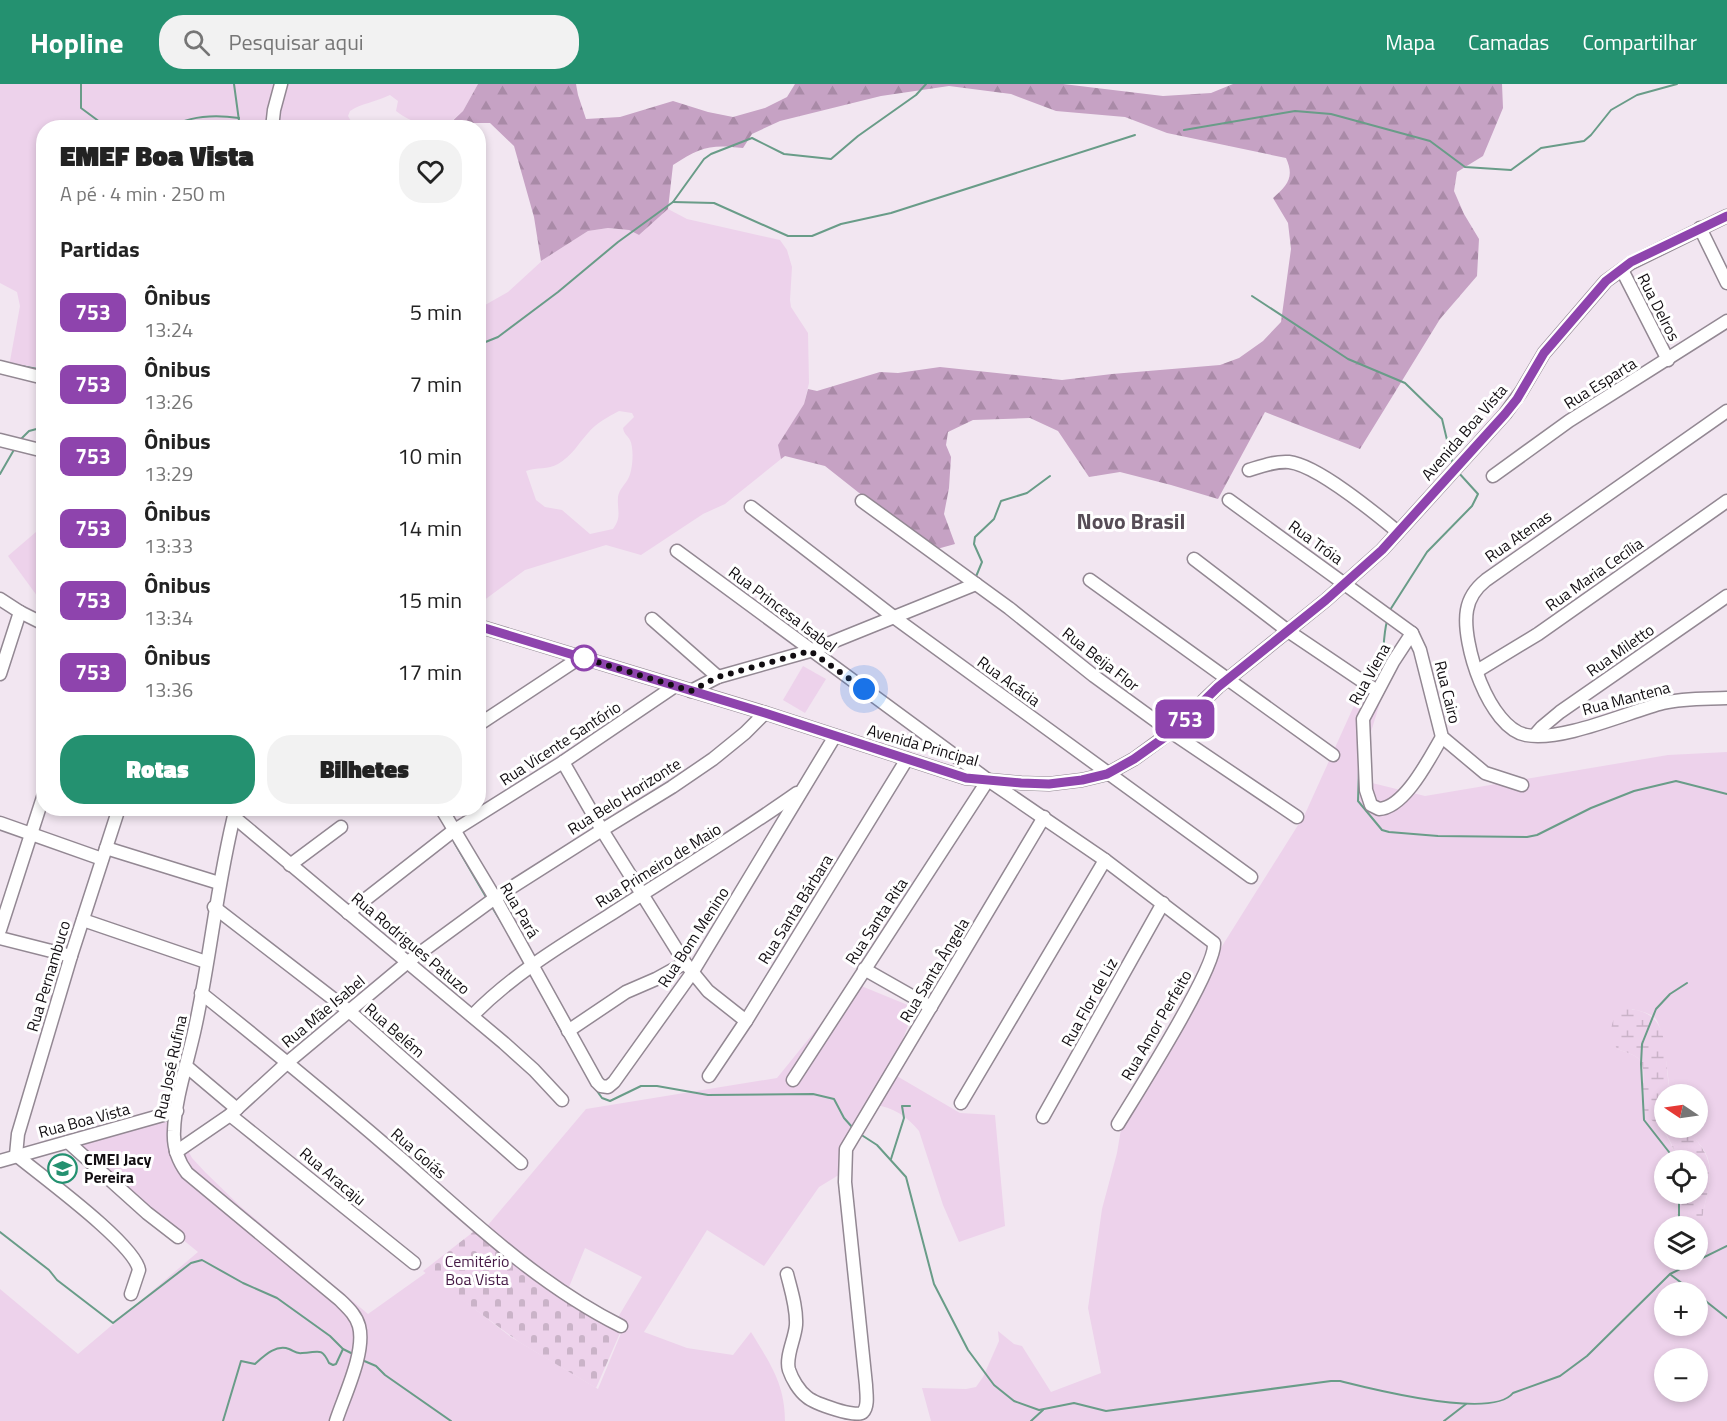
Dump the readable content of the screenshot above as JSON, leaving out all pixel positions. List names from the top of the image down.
{
  "streets": {
    "street": [
      "Rua Delros",
      "Rua Esparta",
      "Avenida Boa Vista",
      "Rua Atenas",
      "Rua Tróia",
      "Rua Maria Cecília",
      "Rua Princesa Isabel",
      "Rua Miletto",
      "Rua Beija Flor",
      "Rua Viena",
      "Rua Acácia",
      "Rua Cairo",
      "Rua Mantena",
      "Rua Vicente Santório",
      "Avenida Principal",
      "Rua Belo Horizonte",
      "Rua Primeiro de Maio",
      "Rua Santa Bárbara",
      "Rua Pará",
      "Rua Santa Rita",
      "Rua Bom Menino",
      "Rua Rodrigues Patuzo",
      "Rua Santa Ângela",
      "Rua Pernambuco",
      "Rua Flor de Liz",
      "Rua Mãe Isabel",
      "Rua Amor Perfeito",
      "Rua Belém",
      "Rua José Rufina",
      "Rua Boa Vista",
      "Rua Goiás",
      "Rua Aracaju"
    ]
  },
  "crossings": [
    ["Rua Delros", "Rua Esparta"],
    ["Rua Delros", "Avenida Boa Vista"],
    ["Avenida Boa Vista", "Rua Tróia"],
    ["Avenida Boa Vista", "Rua Beija Flor"],
    ["Avenida Boa Vista", "Avenida Principal"],
    ["Rua Atenas", "Rua Maria Cecília"],
    ["Rua Atenas", "Rua Miletto"],
    ["Rua Atenas", "Rua Mantena"],
    ["Rua Tróia", "Rua Viena"],
    ["Rua Tróia", "Rua Cairo"],
    ["Rua Princesa Isabel", "Avenida Principal"],
    ["Rua Princesa Isabel", "Rua Santa Rita"],
    ["Rua Princesa Isabel", "Rua Santa Ângela"],
    ["Rua Princesa Isabel", "Rua Flor de Liz"],
    ["Rua Princesa Isabel", "Rua Amor Perfeito"],
    ["Rua Miletto", "Rua Mantena"],
    ["Rua Viena", "Rua Cairo"],
    ["Rua Acácia", "Avenida Principal"],
    ["Rua Vicente Santório", "Avenida Principal"],
    ["Rua Vicente Santório", "Rua Pará"],
    ["Rua Vicente Santório", "Rua Rodrigues Patuzo"],
    ["Avenida Principal", "Rua Belo Horizonte"],
    ["Avenida Principal", "Rua Santa Bárbara"],
    ["Avenida Principal", "Rua Santa Rita"],
    ["Avenida Principal", "Rua Bom Menino"],
    ["Rua Belo Horizonte", "Rua Pará"],
    ["Rua Belo Horizonte", "Rua Mãe Isabel"],
    ["Rua Primeiro de Maio", "Rua Pará"],
    ["Rua Primeiro de Maio", "Rua Bom Menino"],
    ["Rua Primeiro de Maio", "Rua Rodrigues Patuzo"],
    ["Rua Pará", "Rua Bom Menino"],
    ["Rua Pará", "Rua Mãe Isabel"],
    ["Rua Rodrigues Patuzo", "Rua Mãe Isabel"],
    ["Rua Pernambuco", "Rua Boa Vista"],
    ["Rua Mãe Isabel", "Rua Belém"],
    ["Rua Mãe Isabel", "Rua José Rufina"],
    ["Rua Mãe Isabel", "Rua Goiás"],
    ["Rua Mãe Isabel", "Rua Aracaju"],
    ["Rua Belém", "Rua José Rufina"],
    ["Rua José Rufina", "Rua Boa Vista"],
    ["Rua José Rufina", "Rua Goiás"],
    ["Rua José Rufina", "Rua Aracaju"]
  ],
  "districts": ["Novo Brasil"],
  "parks": ["Cemitério Boa Vista"],
  "places": {
    "school or university": ["CMEI Jacy Pereira"]
  },
  "lines": ["bus line 753"],
  "north": "left",
  "page": {
    "header": "Hopline",
    "search": "Pesquisar aqui",
    "nav": ["Mapa", "Camadas", "Compartilhar"],
    "on_map": "753",
    "heading": [
      ["EMEF Boa Vista", "A pé · 4 min · 250 m"],
      "Partidas"
    ],
    "list": [
      {
        "mark": "753",
        "name": "Ônibus",
        "note": "13:24",
        "value": "5 min"
      },
      {
        "mark": "753",
        "name": "Ônibus",
        "note": "13:26",
        "value": "7 min"
      },
      {
        "mark": "753",
        "name": "Ônibus",
        "note": "13:29",
        "value": "10 min"
      },
      {
        "mark": "753",
        "name": "Ônibus",
        "note": "13:33",
        "value": "14 min"
      },
      {
        "mark": "753",
        "name": "Ônibus",
        "note": "13:34",
        "value": "15 min"
      },
      {
        "mark": "753",
        "name": "Ônibus",
        "note": "13:36",
        "value": "17 min"
      }
    ],
    "buttons": ["Rotas", "Bilhetes"],
    "map_buttons": ["+", "−"]
  }
}
